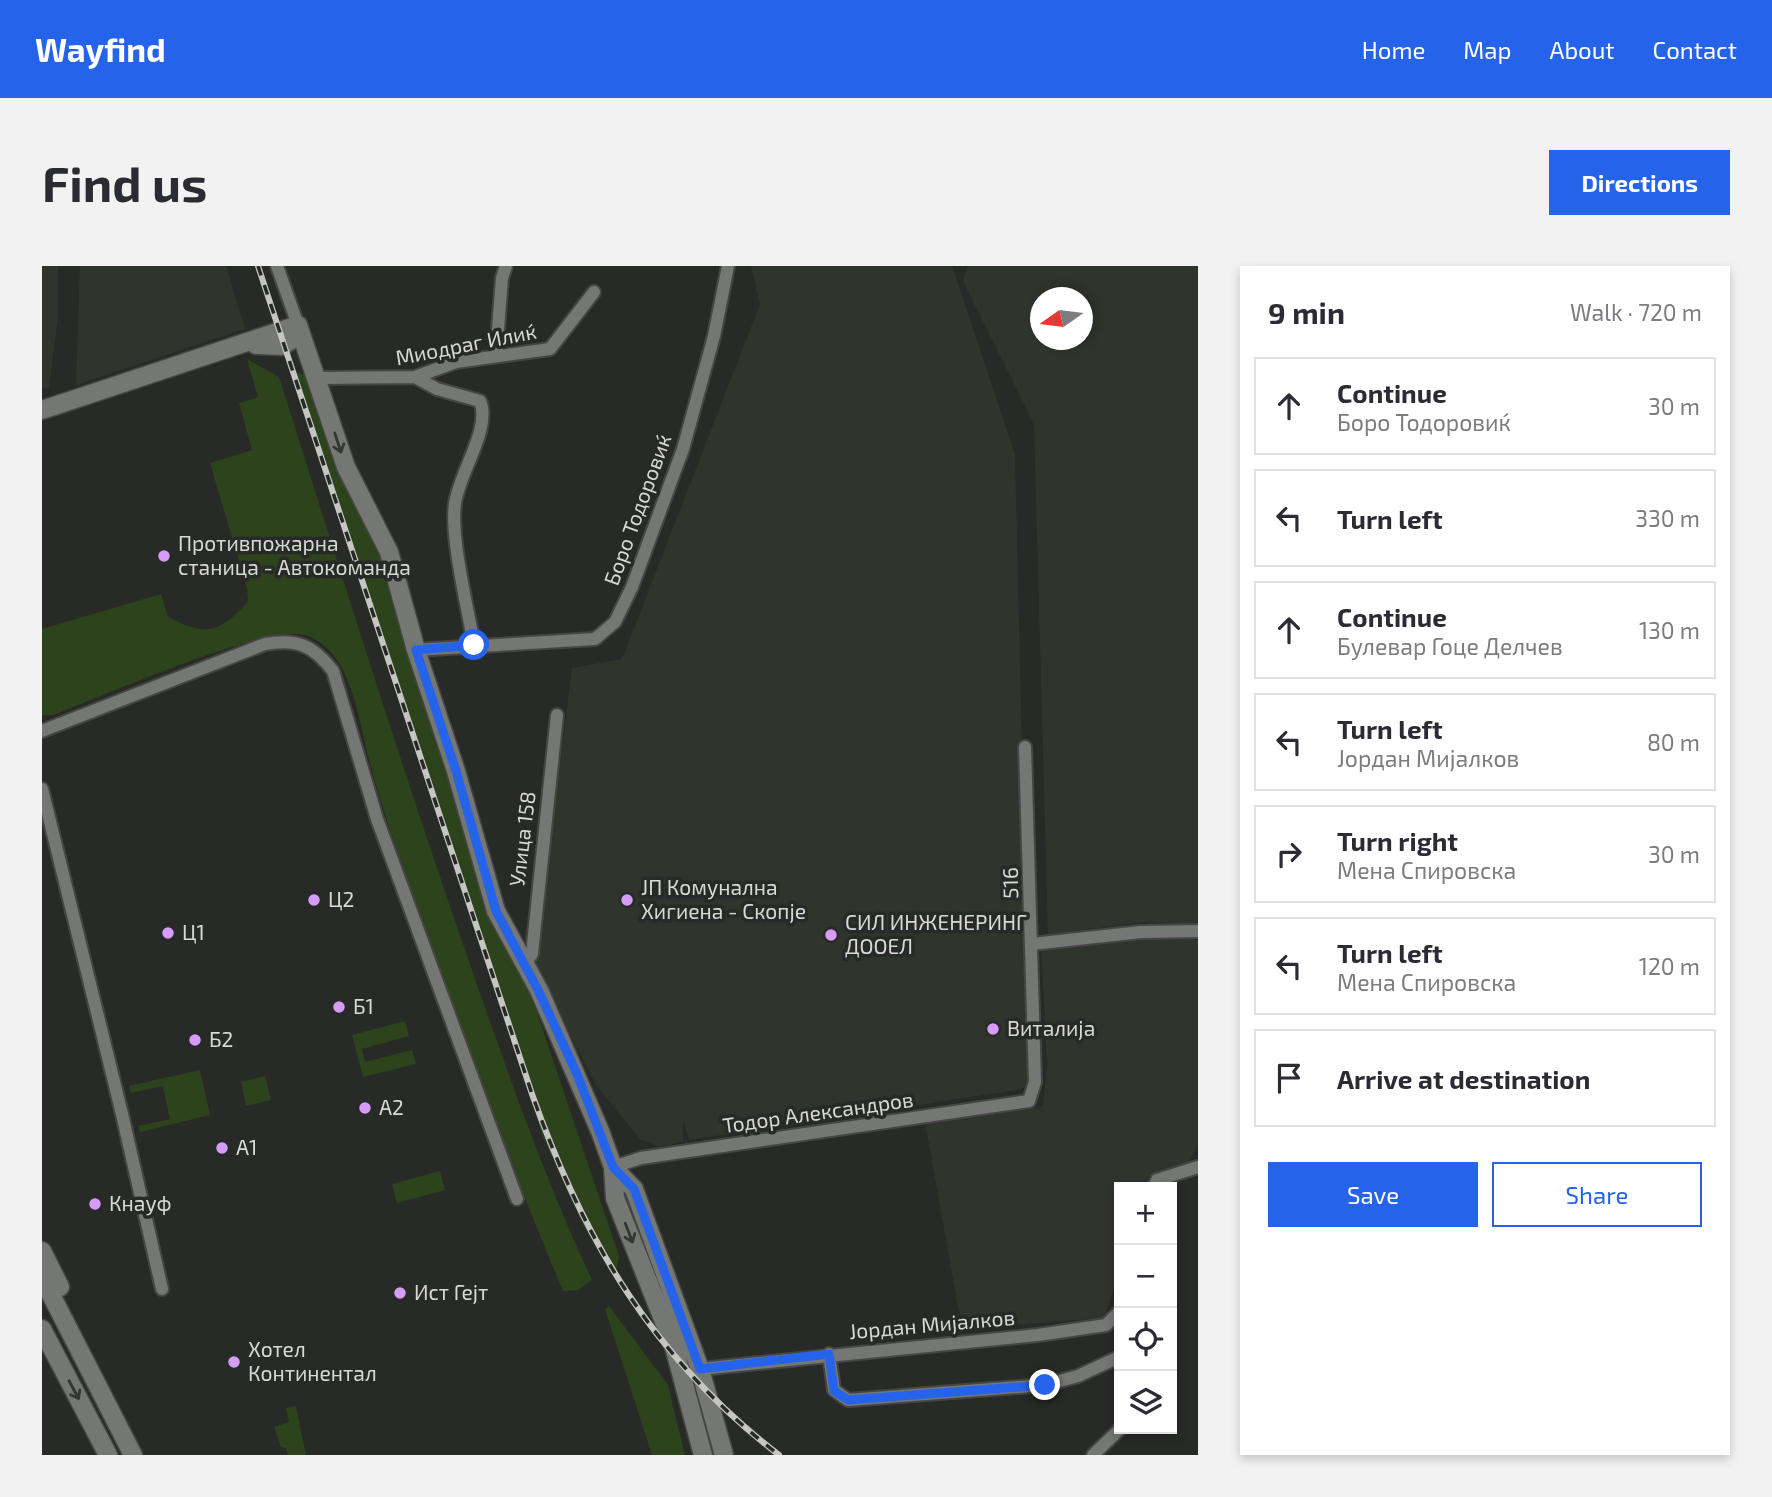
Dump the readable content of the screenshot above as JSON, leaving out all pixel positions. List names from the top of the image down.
{
  "streets": {
    "street": [
      "Миодраг Илиќ",
      "Боро Тодоровиќ",
      "Улица 158",
      "516",
      "Тодор Александров",
      "Јордан Мијалков"
    ]
  },
  "crossings": [
    ["516", "Тодор Александров"]
  ],
  "places": [
    "Противпожарна станица - Автокоманда",
    "Ц2",
    "ЈП Комунална Хигиена - Скопје",
    "Ц1",
    "СИЛ ИНЖЕНЕРИНГ ДООЕЛ",
    "Б1",
    "Виталија",
    "Б2",
    "А2",
    "А1",
    "Кнауф",
    "Ист Гејт",
    "Хотел Континентал"
  ],
  "north": "left",
  "page": {
    "header": "Wayfind",
    "nav": [
      "Home",
      "Map",
      "About",
      "Contact"
    ],
    "buttons": [
      "Directions",
      ["Save", "Share"]
    ],
    "title": "Find us",
    "heading": ["9 min", "Walk · 720 m"],
    "list": [
      ["Continue", "Боро Тодоровиќ", "30 m"],
      ["Turn left", "330 m"],
      ["Continue", "Булевар Гоце Делчев", "130 m"],
      ["Turn left", "Јордан Мијалков", "80 m"],
      ["Turn right", "Мена Спировска", "30 m"],
      ["Turn left", "Мена Спировска", "120 m"],
      "Arrive at destination"
    ],
    "map_buttons": ["+", "−"]
  }
}
